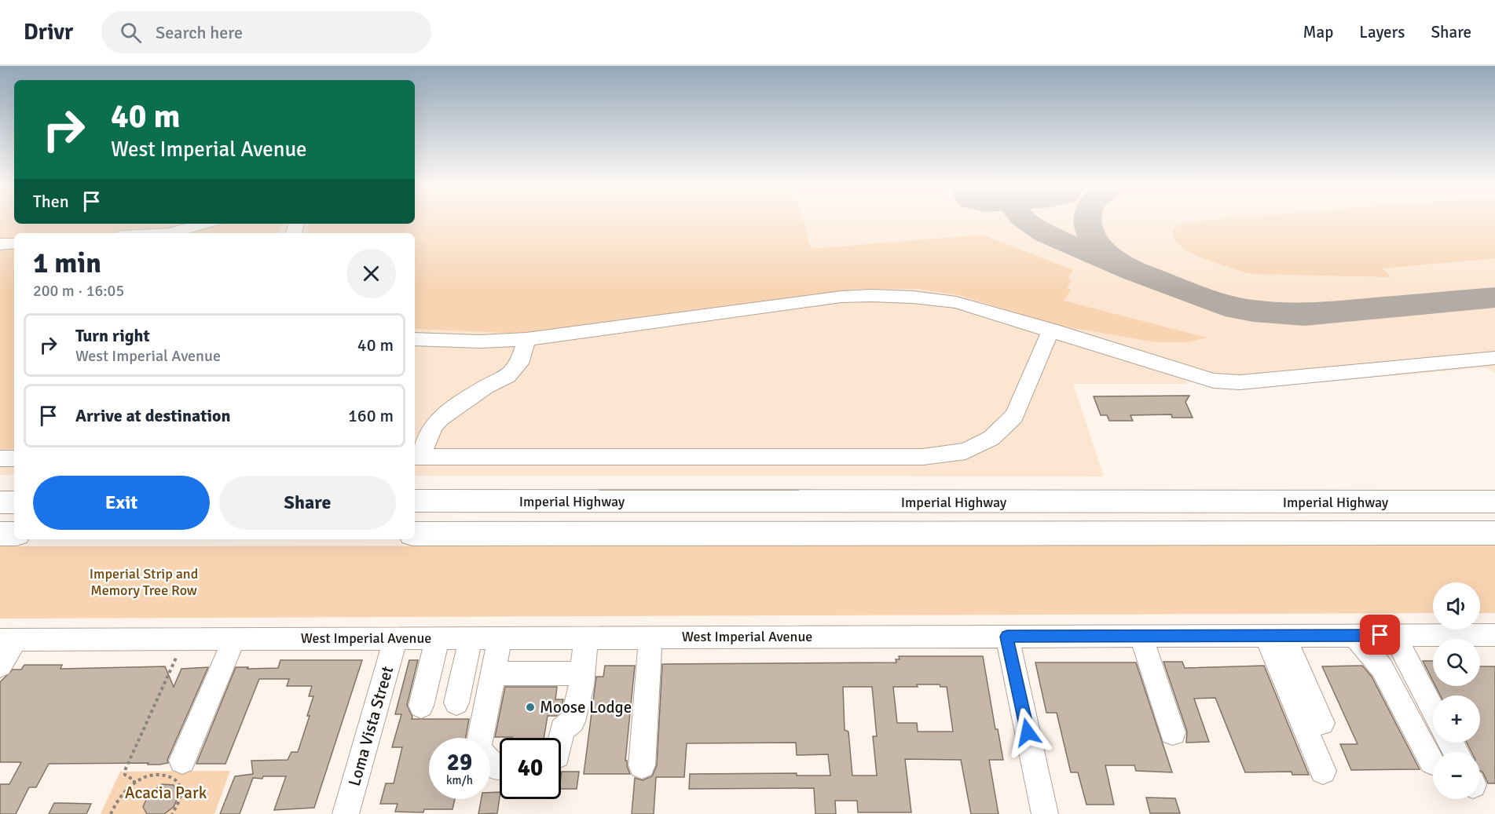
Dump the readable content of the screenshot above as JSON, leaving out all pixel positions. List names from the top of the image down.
{
  "streets": {
    "main road": ["Imperial Highway"],
    "street": ["West Imperial Avenue", "Loma Vista Street"]
  },
  "crossings": [
    ["West Imperial Avenue", "Loma Vista Street"]
  ],
  "parks": ["Imperial Strip and Memory Tree Row", "Acacia Park"],
  "places": ["Moose Lodge"],
  "page": {
    "header": "Drivr",
    "search": "Search here",
    "nav": ["Map", "Layers", "Share"],
    "turn": ["40 m", "West Imperial Avenue"],
    "then": "Then",
    "heading": ["1 min", "200 m · 16:05"],
    "list": [
      {
        "name": "Turn right",
        "note": "West Imperial Avenue",
        "value": "40 m"
      },
      {
        "name": "Arrive at destination",
        "value": "160 m"
      }
    ],
    "buttons": ["Exit", "Share"],
    "map_buttons": ["+", "−"],
    "speed": "29 km/h",
    "limit": "40"
  }
}
